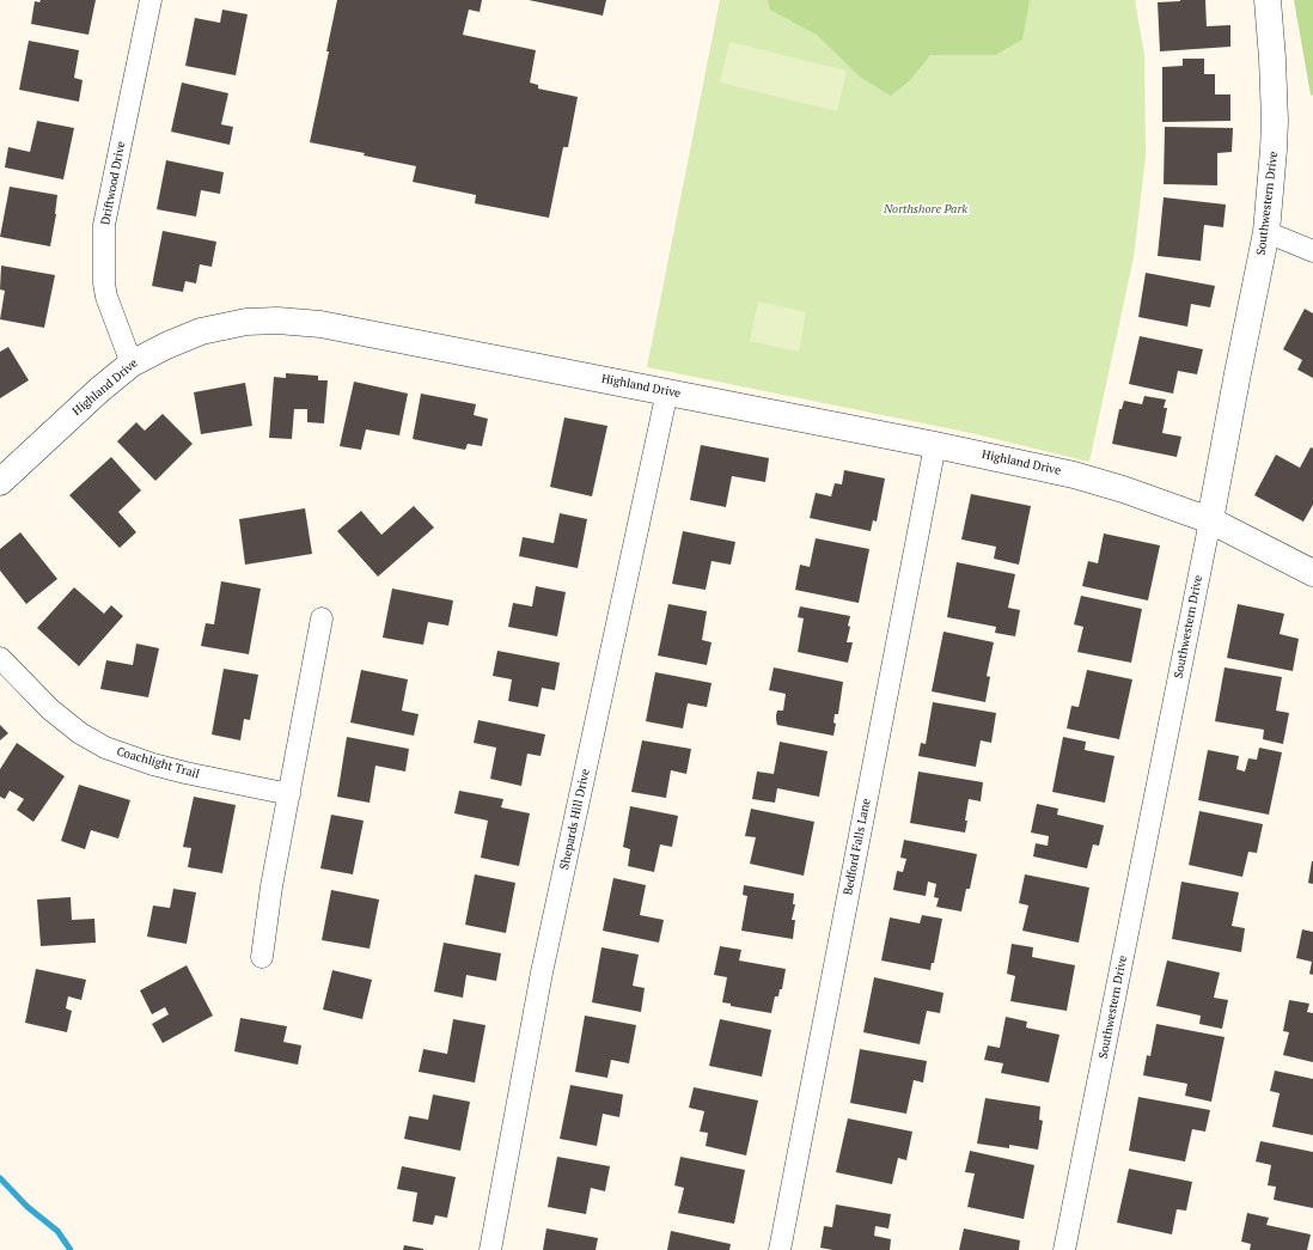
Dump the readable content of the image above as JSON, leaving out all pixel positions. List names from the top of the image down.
{
  "streets": {
    "street": [
      "Driftwood Drive",
      "Southwestern Drive",
      "Highland Drive",
      "Coachlight Trail",
      "Shepards Hill Drive",
      "Bedford Falls Lane"
    ]
  },
  "crossings": [
    ["Driftwood Drive", "Highland Drive"],
    ["Southwestern Drive", "Highland Drive"],
    ["Highland Drive", "Shepards Hill Drive"],
    ["Highland Drive", "Bedford Falls Lane"]
  ],
  "parks": ["Northshore Park"]
}
